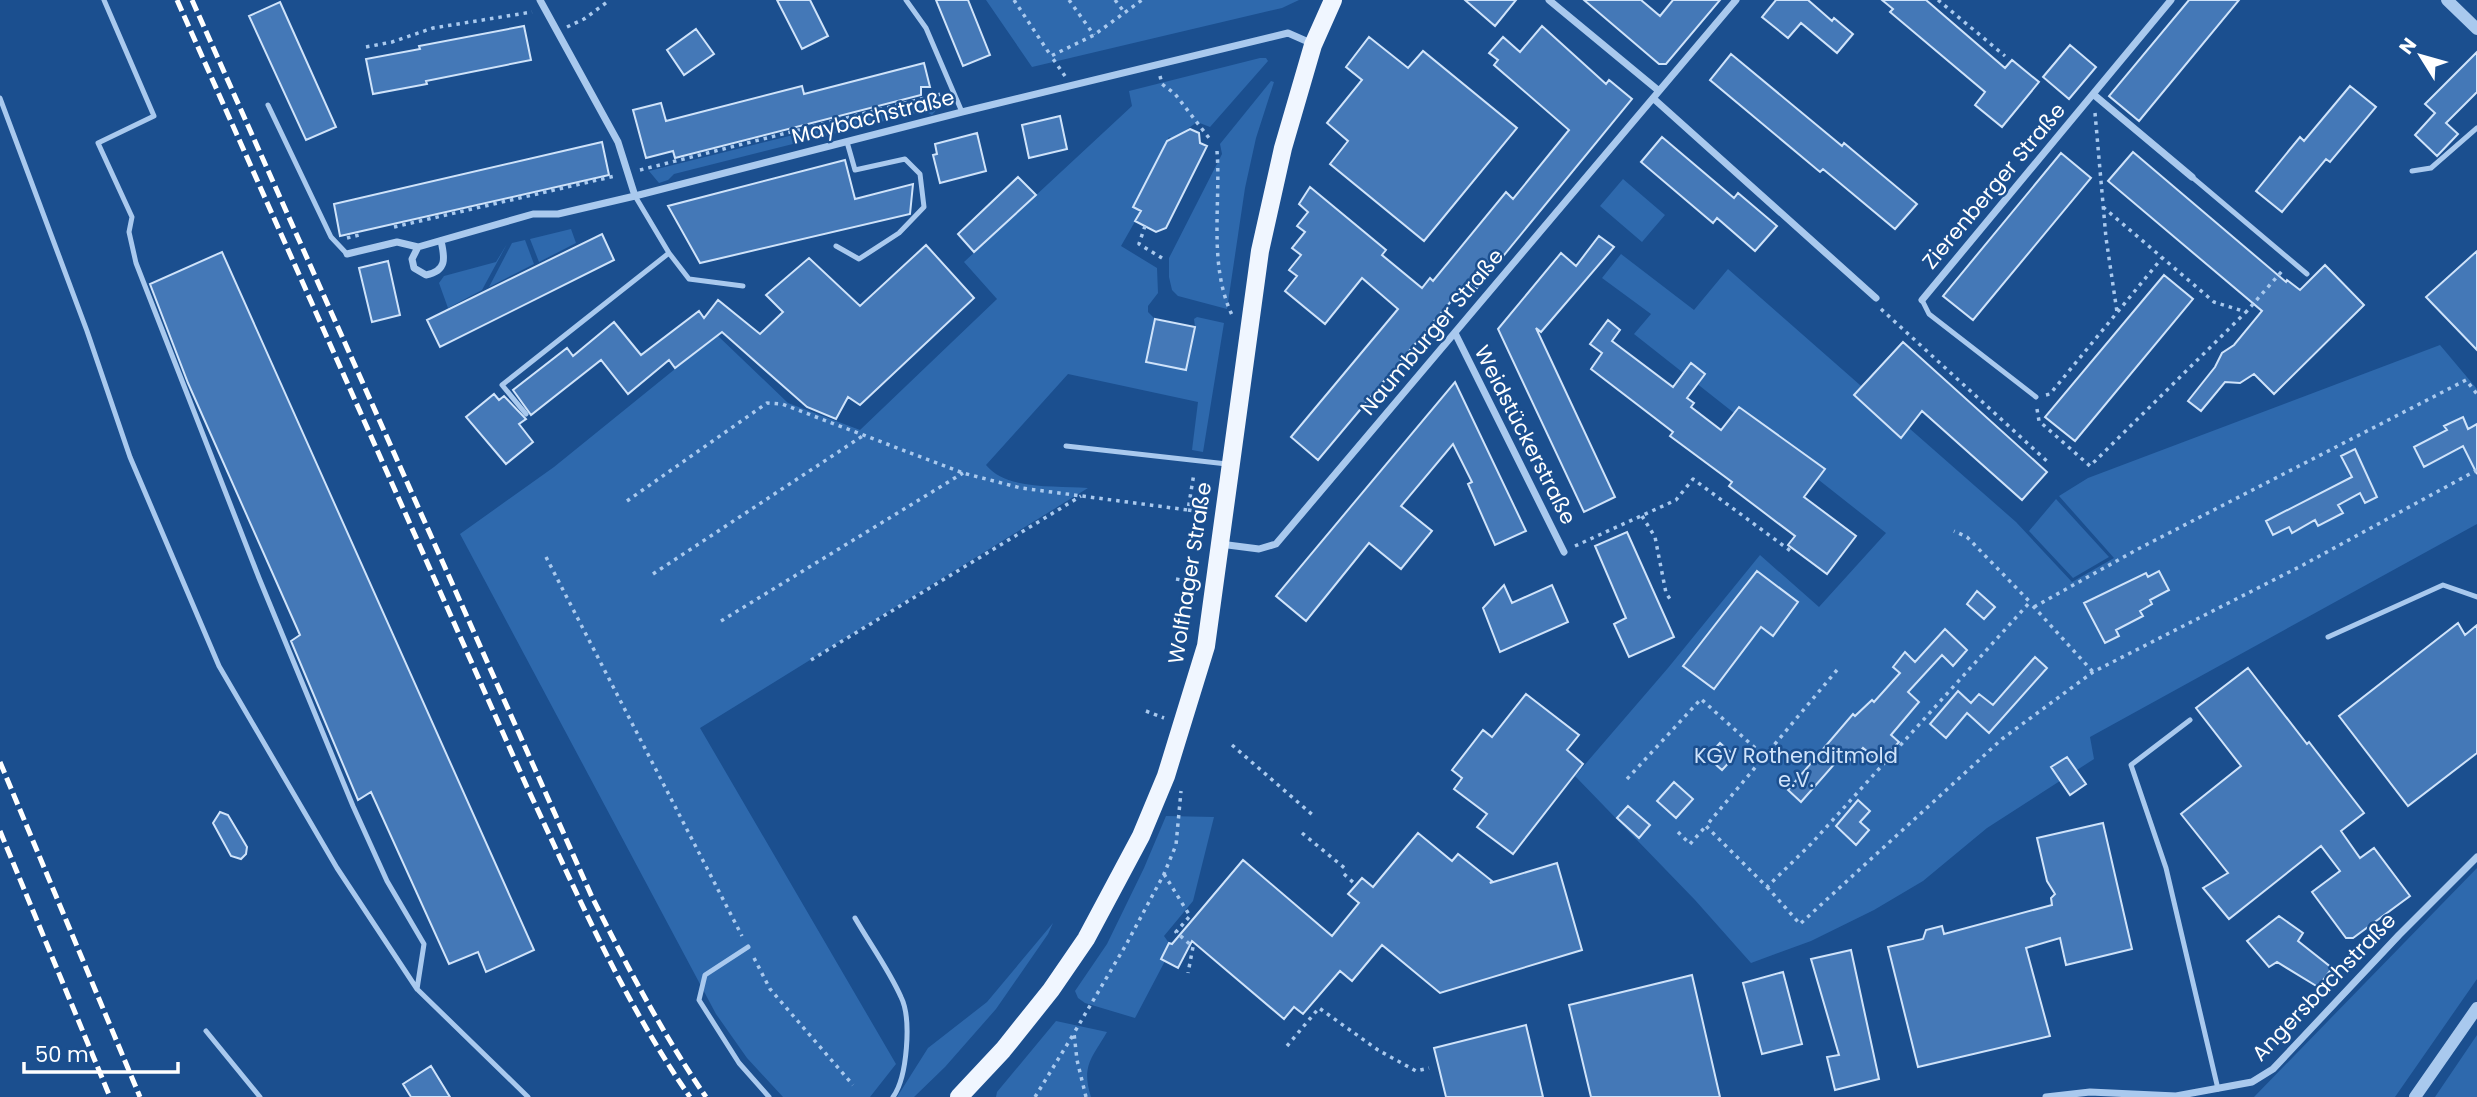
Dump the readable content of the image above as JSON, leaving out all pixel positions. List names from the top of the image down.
{
  "streets": {
    "main road": ["Wolfhager Straße"],
    "street": [
      "Maybachstraße",
      "Zierenberger Straße",
      "Naumburger Straße",
      "Weidstückerstraße",
      "Angersbachstraße"
    ]
  },
  "crossings": [
    ["Maybachstraße", "Wolfhager Straße"],
    ["Naumburger Straße", "Weidstückerstraße"],
    ["Naumburger Straße", "Wolfhager Straße"]
  ],
  "parks": ["KGV Rothenditmold e.V."],
  "scale_bar": "50 m",
  "north": "top left"
}
